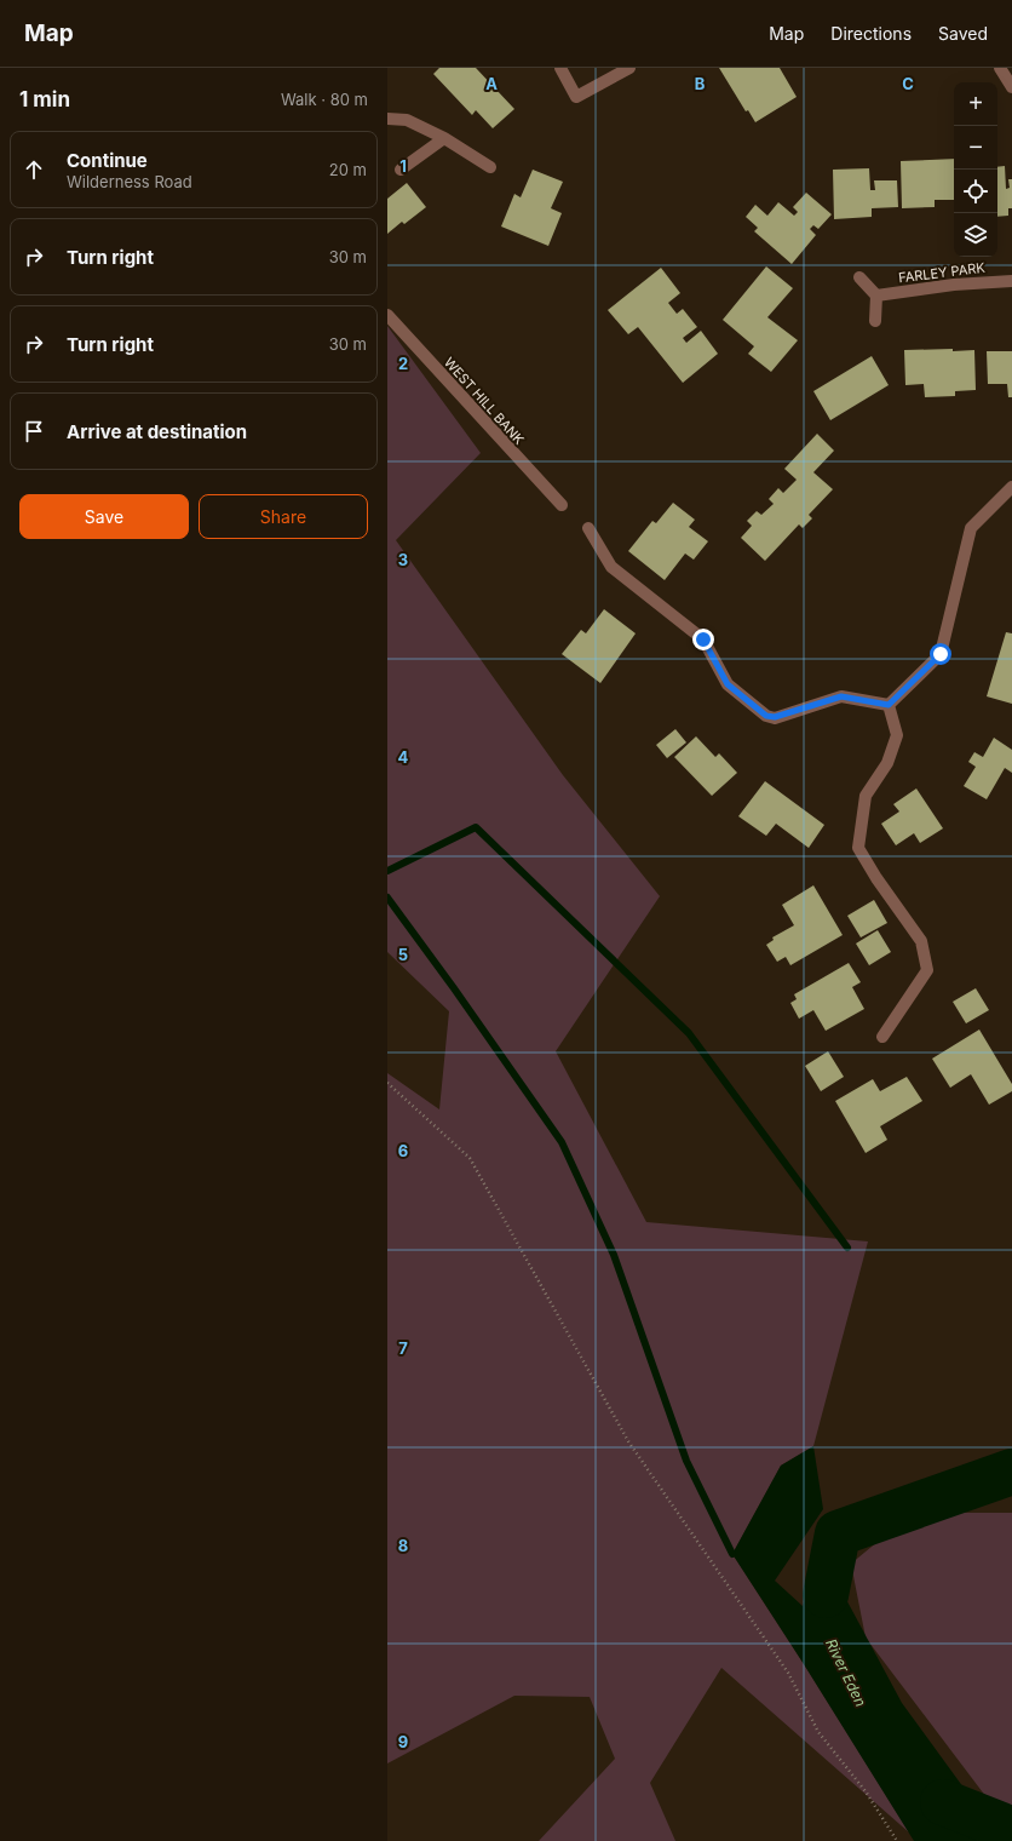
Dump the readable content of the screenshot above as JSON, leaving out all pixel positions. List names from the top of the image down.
{
  "streets": {
    "street": ["FARLEY PARK", "WEST HILL BANK"]
  },
  "water": ["River Eden"],
  "page": {
    "header": "Map",
    "nav": ["Map", "Directions", "Saved"],
    "heading": ["1 min", "Walk · 80 m"],
    "map_buttons": ["+", "−"],
    "list": [
      ["Continue", "Wilderness Road", "20 m"],
      ["Turn right", "30 m"],
      ["Turn right", "30 m"],
      "Arrive at destination"
    ],
    "buttons": ["Save", "Share"]
  },
  "grid": {
    "columns": ["A", "B", "C"],
    "rows": [
      "1",
      "2",
      "3",
      "4",
      "5",
      "6",
      "7",
      "8",
      "9"
    ]
  }
}
